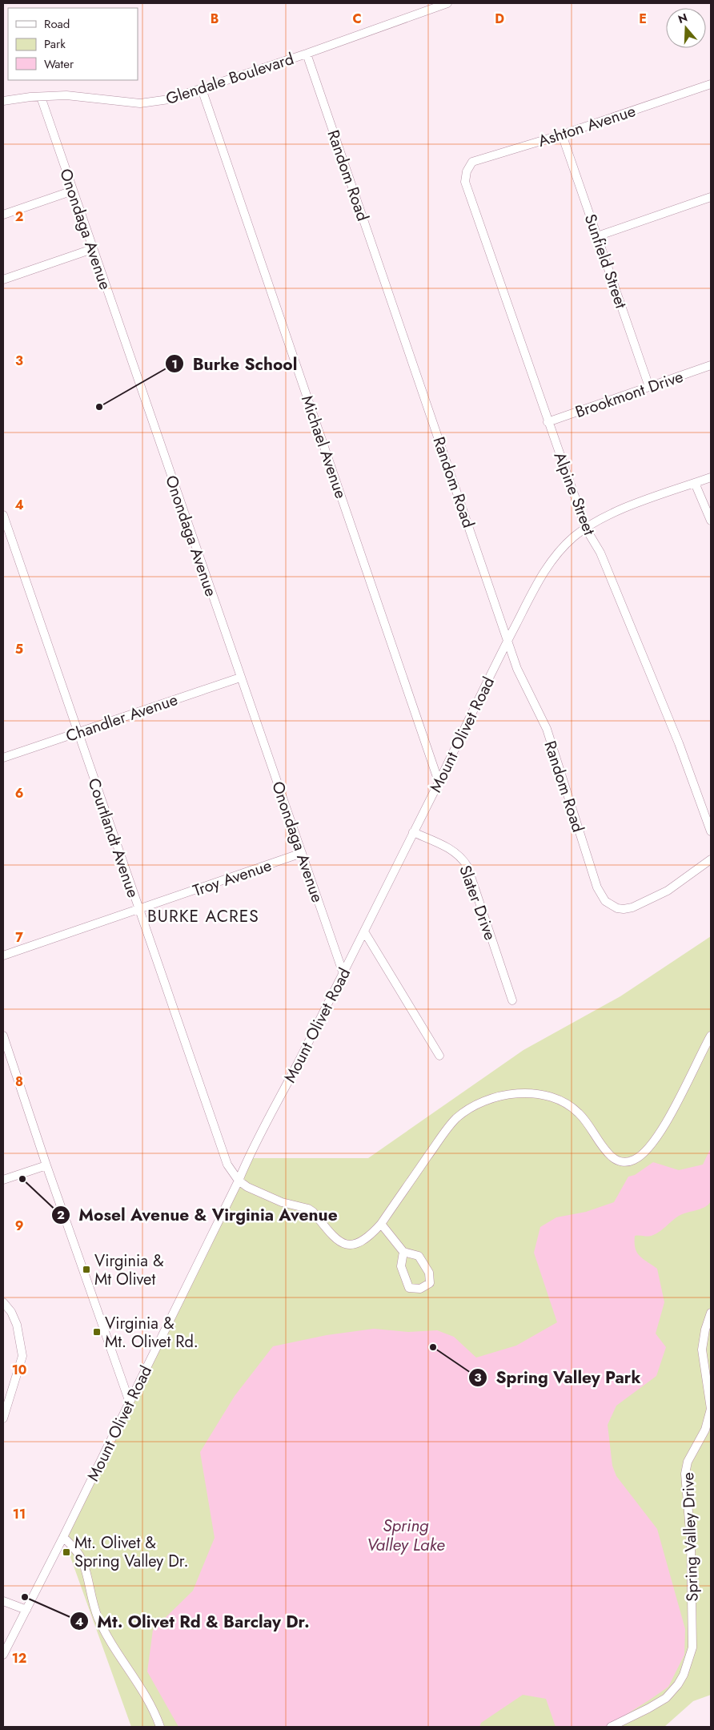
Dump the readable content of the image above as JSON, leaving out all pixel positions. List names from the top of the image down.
{
  "streets": {
    "street": [
      "Glendale Boulevard",
      "Ashton Avenue",
      "Random Road",
      "Onondaga Avenue",
      "Sunfield Street",
      "Brookmont Drive",
      "Michael Avenue",
      "Alpine Street",
      "Chandler Avenue",
      "Mount Olivet Road",
      "Courtlandt Avenue",
      "Troy Avenue",
      "Slater Drive",
      "Spring Valley Drive"
    ]
  },
  "crossings": [
    ["Glendale Boulevard", "Random Road"],
    ["Glendale Boulevard", "Onondaga Avenue"],
    ["Glendale Boulevard", "Michael Avenue"],
    ["Ashton Avenue", "Sunfield Street"],
    ["Ashton Avenue", "Alpine Street"],
    ["Random Road", "Mount Olivet Road"],
    ["Onondaga Avenue", "Chandler Avenue"],
    ["Onondaga Avenue", "Mount Olivet Road"],
    ["Onondaga Avenue", "Troy Avenue"],
    ["Sunfield Street", "Brookmont Drive"],
    ["Brookmont Drive", "Alpine Street"],
    ["Michael Avenue", "Mount Olivet Road"],
    ["Alpine Street", "Mount Olivet Road"],
    ["Chandler Avenue", "Courtlandt Avenue"],
    ["Mount Olivet Road", "Courtlandt Avenue"],
    ["Mount Olivet Road", "Slater Drive"],
    ["Courtlandt Avenue", "Troy Avenue"]
  ],
  "districts": ["BURKE ACRES"],
  "water": ["Spring Valley Lake"],
  "places": {
    "other": [
      "Burke School",
      "Mosel Avenue & Virginia Avenue",
      "Spring Valley Park",
      "Mt. Olivet Rd & Barclay Dr."
    ],
    "transit": ["Virginia & Mt Olivet", "Virginia & Mt. Olivet Rd.", "Mt. Olivet & Spring Valley Dr."]
  },
  "legend": ["Road", "Park", "Water"],
  "north": "top",
  "grid": {
    "columns": [
      "B",
      "C",
      "D",
      "E"
    ],
    "rows": [
      "2",
      "3",
      "4",
      "5",
      "6",
      "7",
      "8",
      "9",
      "10",
      "11",
      "12"
    ]
  }
}
